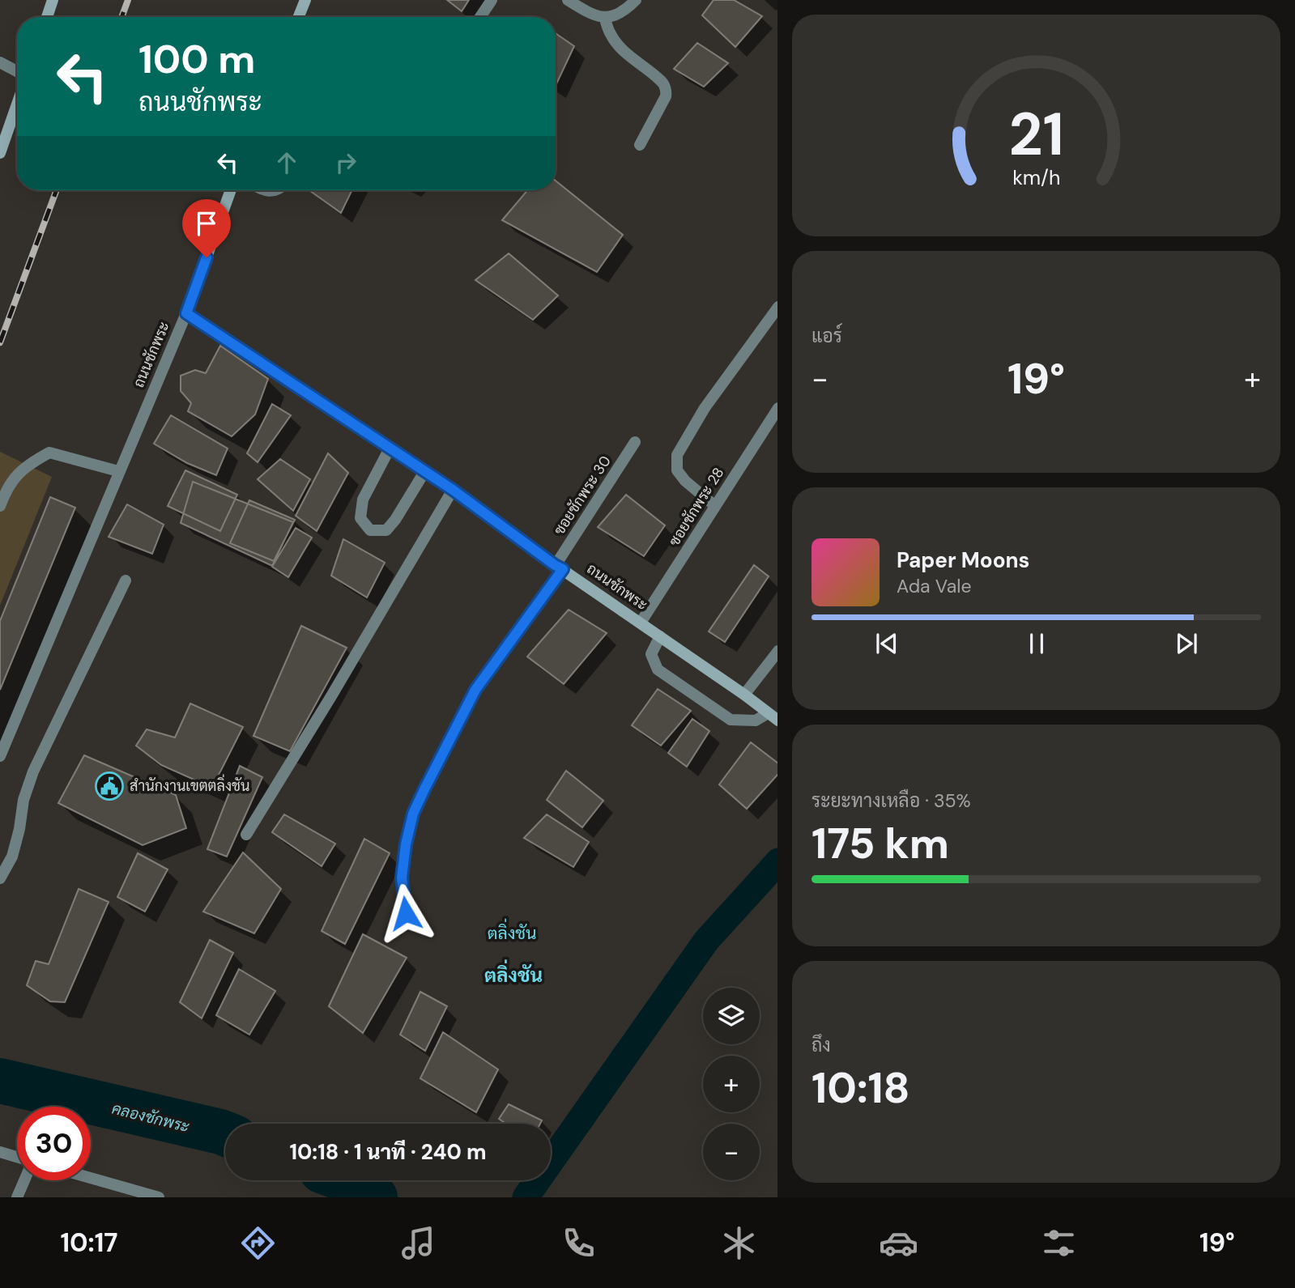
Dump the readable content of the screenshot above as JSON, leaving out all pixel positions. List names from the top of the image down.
{
  "streets": {
    "street": ["ถนนชักพระ", "ซอยชักพระ 30", "ซอยชักพระ 28"]
  },
  "crossings": [
    ["ถนนชักพระ", "ซอยชักพระ 30"],
    ["ถนนชักพระ", "ซอยชักพระ 28"]
  ],
  "districts": ["ตลิ่งชัน", "ตลิ่งชัน"],
  "water": ["คลองชักพระ"],
  "places": {
    "public building": ["สำนักงานเขตตลิ่งชัน"]
  },
  "page": {
    "turn": ["100 m", "ถนนชักพระ"],
    "tile": [
      "แอร์",
      ["ระยะทางเหลือ · 35%", "175 km"],
      ["ถึง", "10:18"]
    ],
    "heat": ["−", "19°", "+"],
    "song": ["Paper Moons", "Ada Vale"],
    "map_buttons": ["+", "−"],
    "limit": "30",
    "trip": "10:18 · 1 นาที · 240 m",
    "tabs": ["10:17", "19°"],
    "gauge": ["21", "km/h"]
  }
}
